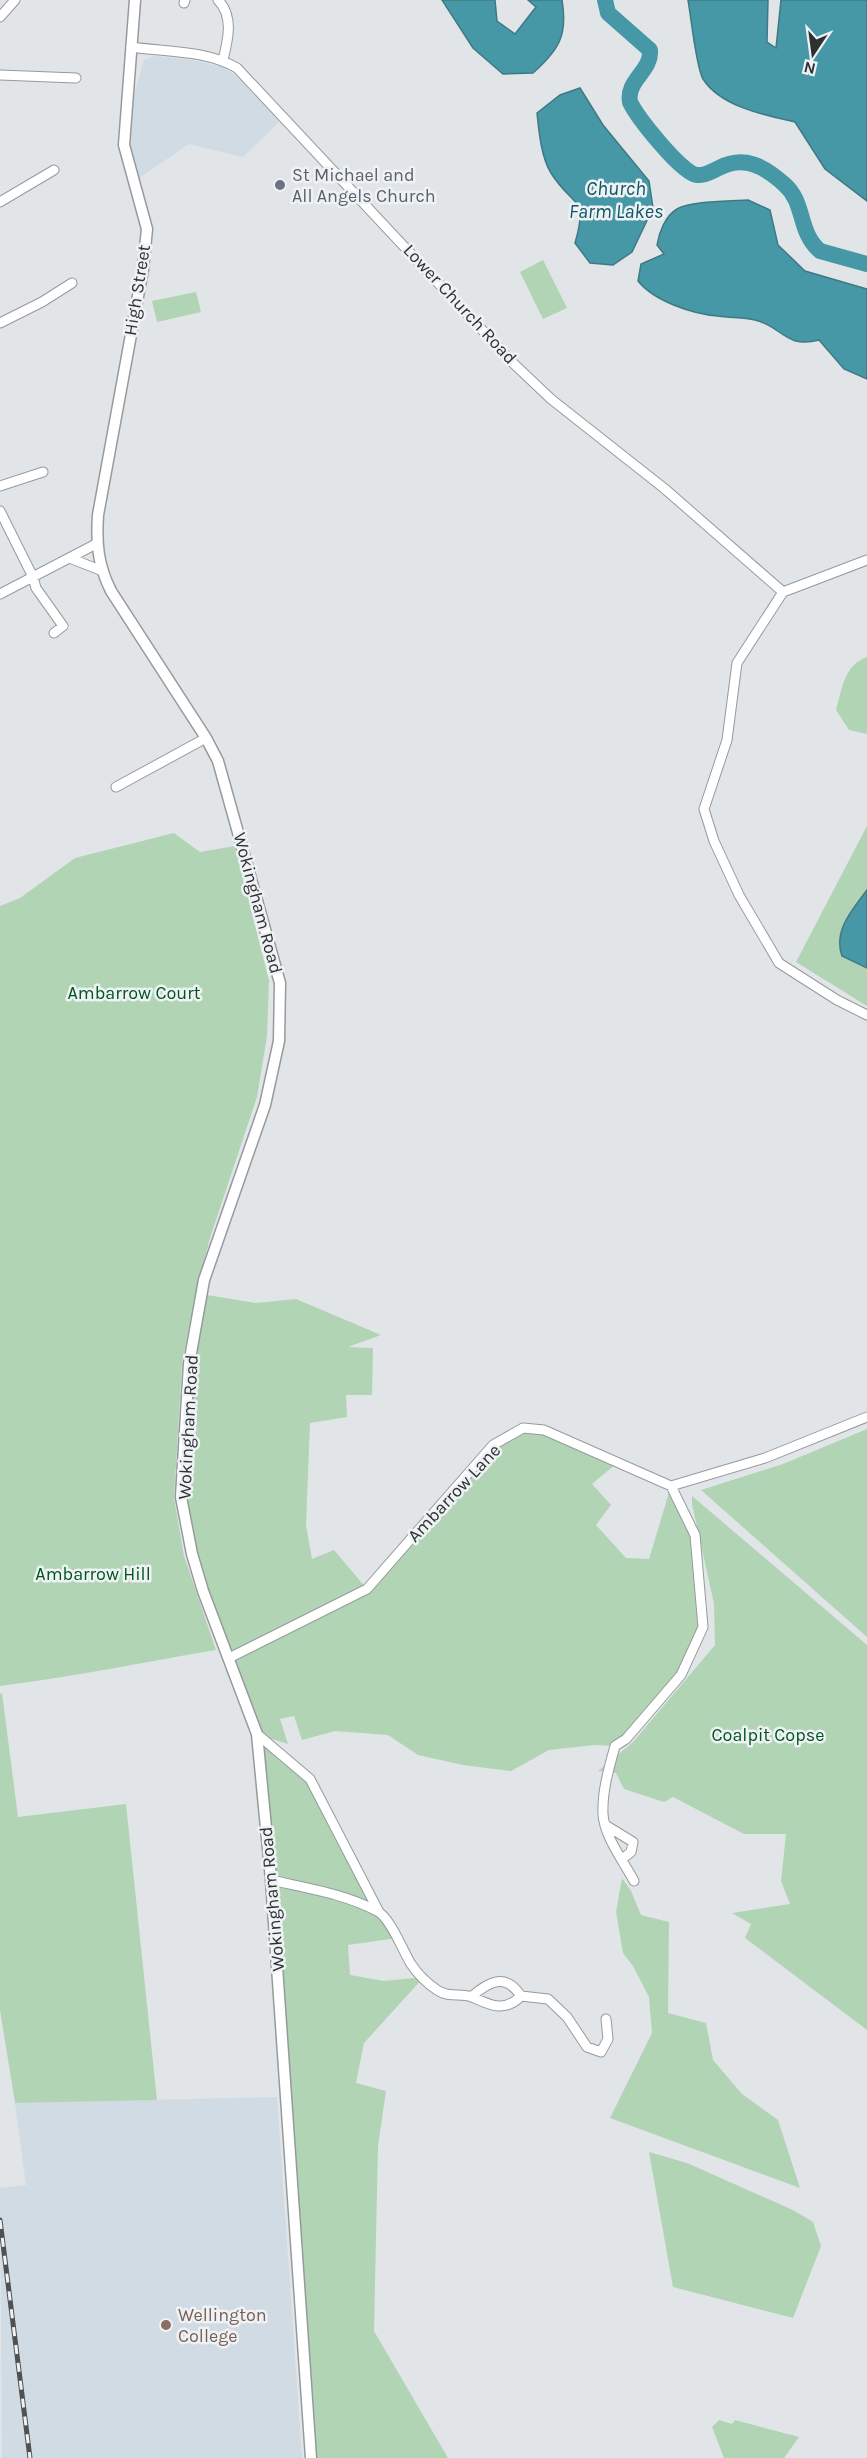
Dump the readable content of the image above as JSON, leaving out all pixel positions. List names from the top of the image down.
{
  "streets": {
    "main road": ["High Street", "Wokingham Road"],
    "street": ["Lower Church Road", "Ambarrow Lane"]
  },
  "crossings": [
    ["High Street", "Lower Church Road"],
    ["High Street", "Wokingham Road"],
    ["Wokingham Road", "Ambarrow Lane"]
  ],
  "water": ["Church Farm Lakes"],
  "parks": ["Ambarrow Court", "Ambarrow Hill", "Coalpit Copse"],
  "places": ["St Michael and All Angels Church", "Wellington College"],
  "north": "bottom"
}
